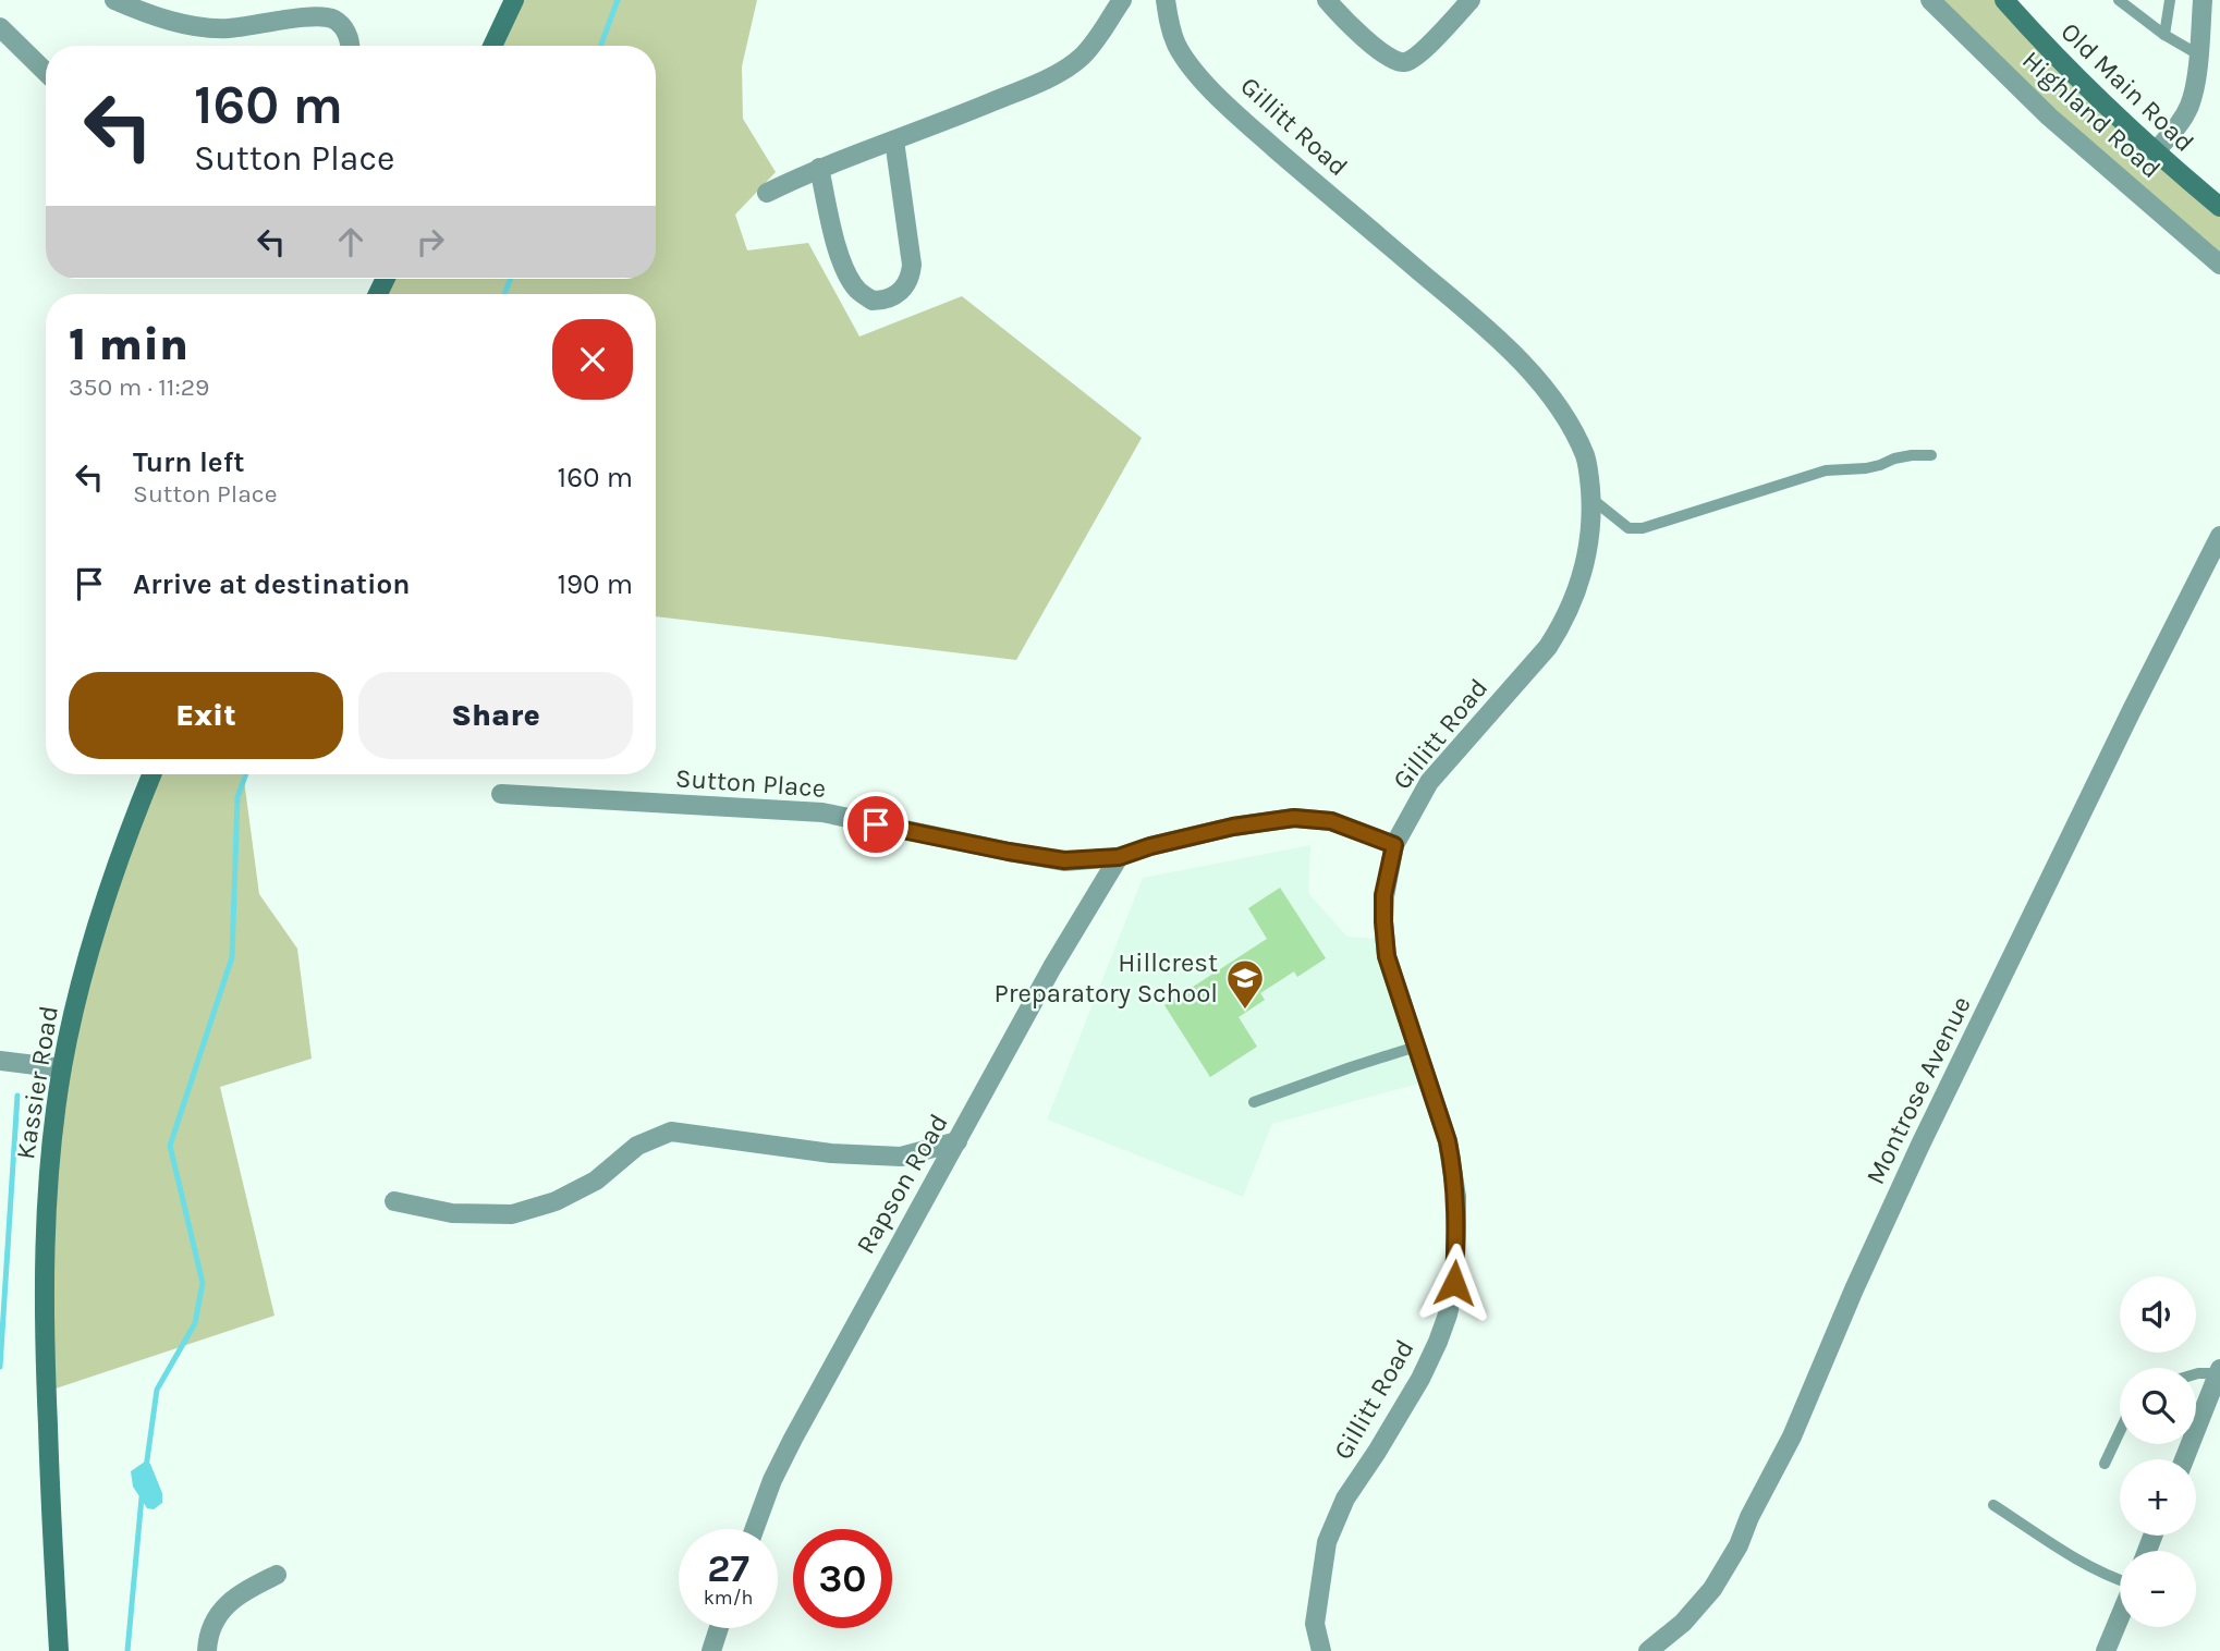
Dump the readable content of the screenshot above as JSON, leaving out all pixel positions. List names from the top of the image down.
{
  "streets": {
    "main road": ["Old Main Road", "Kassier Road"],
    "street": [
      "Highland Road",
      "Gillitt Road",
      "Sutton Place",
      "Montrose Avenue",
      "Rapson Road"
    ]
  },
  "crossings": [
    ["Gillitt Road", "Sutton Place"],
    ["Sutton Place", "Rapson Road"]
  ],
  "places": {
    "school or university": ["Hillcrest Preparatory School"]
  },
  "page": {
    "turn": ["160 m", "Sutton Place"],
    "heading": ["1 min", "350 m · 11:29"],
    "list": [
      {
        "name": "Turn left",
        "note": "Sutton Place",
        "value": "160 m"
      },
      {
        "name": "Arrive at destination",
        "value": "190 m"
      }
    ],
    "buttons": ["Exit", "Share"],
    "map_buttons": ["+", "−"],
    "speed": "27 km/h",
    "limit": "30"
  }
}
